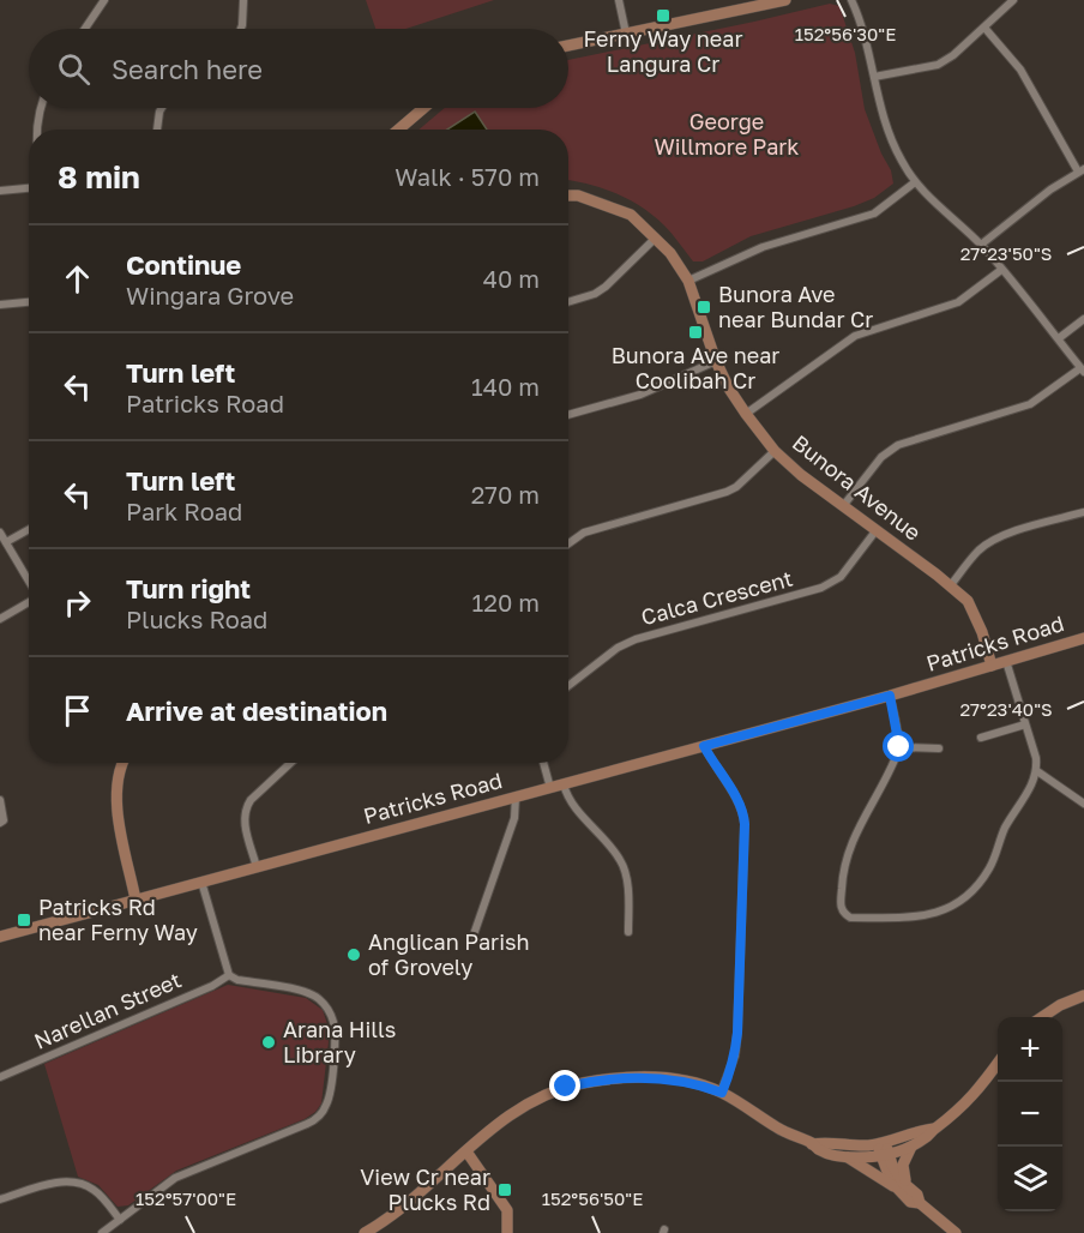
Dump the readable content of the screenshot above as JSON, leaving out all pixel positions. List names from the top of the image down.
{
  "streets": {
    "street": [
      "Bunora Avenue",
      "Calca Crescent",
      "Patricks Road",
      "Narellan Street"
    ]
  },
  "crossings": [
    ["Bunora Avenue", "Calca Crescent"],
    ["Bunora Avenue", "Patricks Road"]
  ],
  "parks": ["George Willmore Park"],
  "places": {
    "transit": [
      "Ferny Way near Langura Cr",
      "Bunora Ave near Bundar Cr",
      "Bunora Ave near Coolibah Cr",
      "Patricks Rd near Ferny Way",
      "View Cr near Plucks Rd"
    ],
    "other": ["Anglican Parish of Grovely", "Arana Hills Library"]
  },
  "page": {
    "search": "Search here",
    "heading": ["8 min", "Walk · 570 m"],
    "list": [
      ["Continue", "Wingara Grove", "40 m"],
      ["Turn left", "Patricks Road", "140 m"],
      ["Turn left", "Park Road", "270 m"],
      ["Turn right", "Plucks Road", "120 m"],
      "Arrive at destination"
    ],
    "map_buttons": ["+", "−"]
  },
  "coordinates": [
    "152°56'30\"E",
    "27°23'50\"S",
    "27°23'40\"S",
    "152°57'00\"E",
    "152°56'50\"E"
  ]
}
